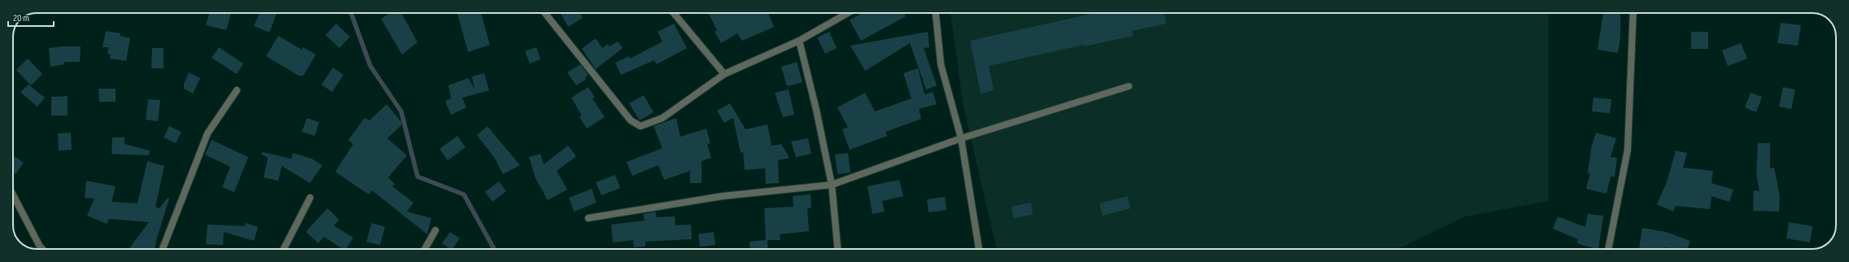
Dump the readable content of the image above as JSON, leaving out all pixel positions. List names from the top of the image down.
{
  "scale_bar": "20 m"
}
